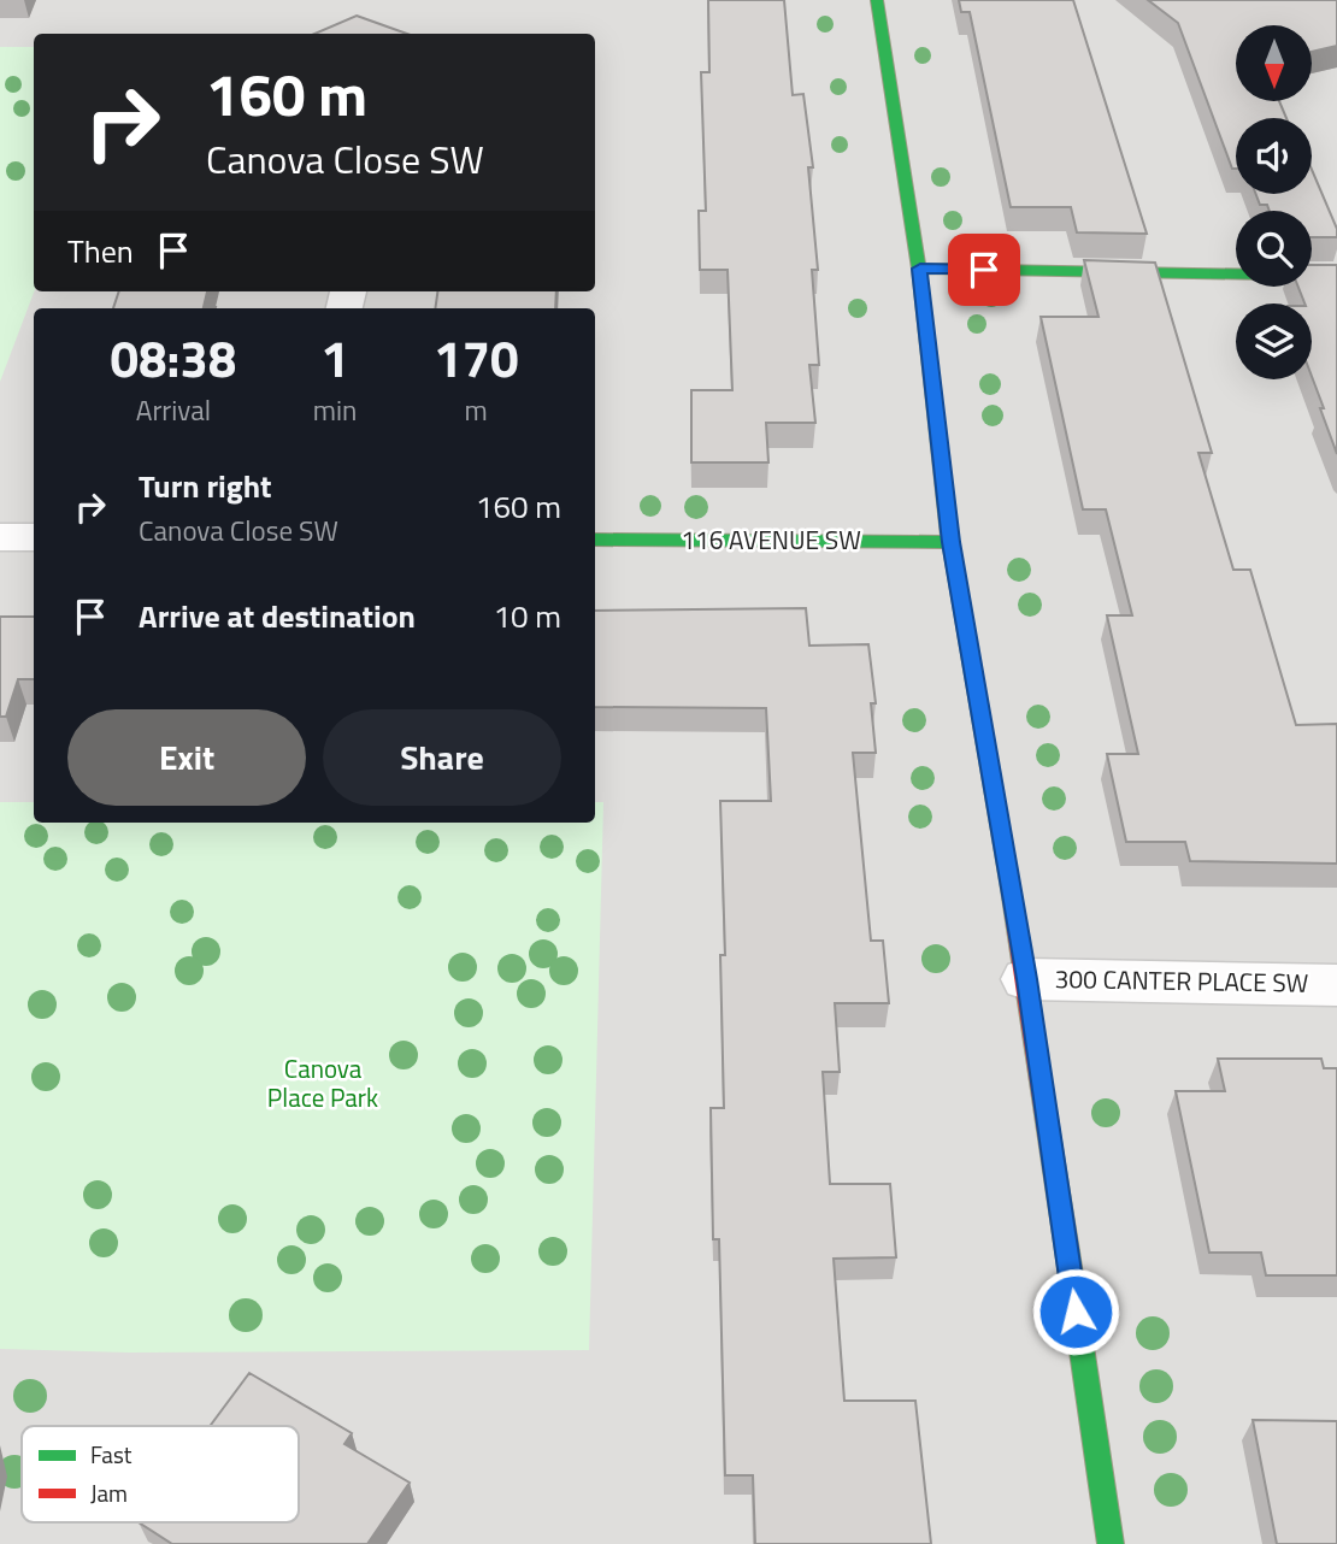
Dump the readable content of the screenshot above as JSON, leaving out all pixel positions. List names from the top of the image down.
{
  "streets": {
    "street": ["116 AVENUE SW", "300 CANTER PLACE SW"]
  },
  "parks": ["Canova Place Park"],
  "legend": ["Fast", "Jam"],
  "north": "bottom",
  "page": {
    "turn": ["160 m", "Canova Close SW"],
    "then": "Then",
    "eta": [
      "08:38",
      "Arrival",
      "1",
      "min",
      "170",
      "m"
    ],
    "list": [
      {
        "name": "Turn right",
        "note": "Canova Close SW",
        "value": "160 m"
      },
      {
        "name": "Arrive at destination",
        "value": "10 m"
      }
    ],
    "buttons": ["Exit", "Share"]
  }
}
